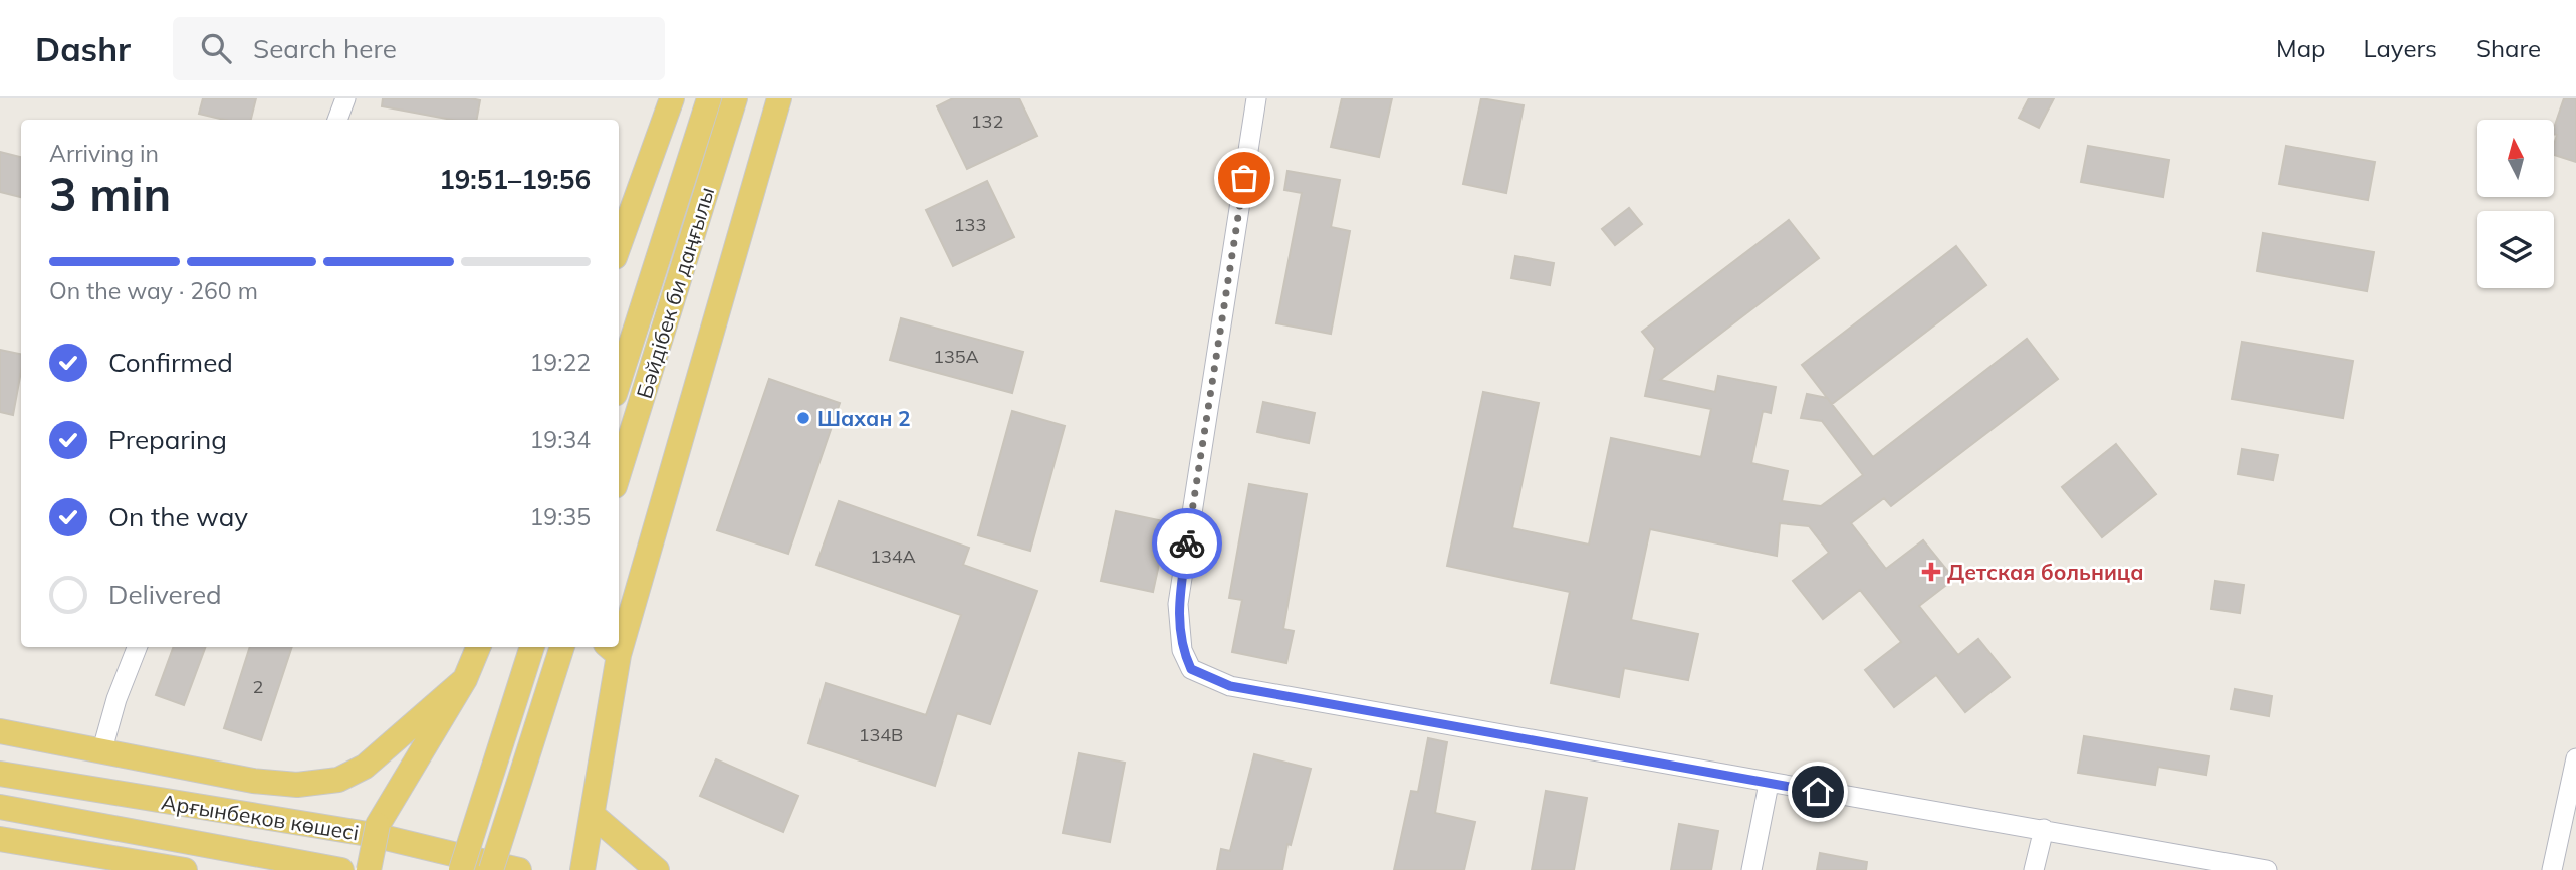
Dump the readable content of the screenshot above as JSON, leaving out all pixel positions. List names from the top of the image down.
{
  "streets": {
    "main road": ["Бәйдібек би даңғылы", "Арғынбеков көшесі"]
  },
  "places": {
    "other": ["Шахан 2"],
    "health": ["Детская больница"]
  },
  "house_numbers": [
    "132",
    "133",
    "135А",
    "134А",
    "2",
    "134В"
  ],
  "north": "top",
  "page": {
    "header": "Dashr",
    "search": "Search here",
    "nav": ["Map", "Layers", "Share"],
    "heading": ["3 min", "Arriving in", "19:51–19:56"],
    "bar": "On the way · 260 m",
    "list": [
      ["Confirmed", "19:22"],
      ["Preparing", "19:34"],
      ["On the way", "19:35"],
      "Delivered"
    ]
  }
}
